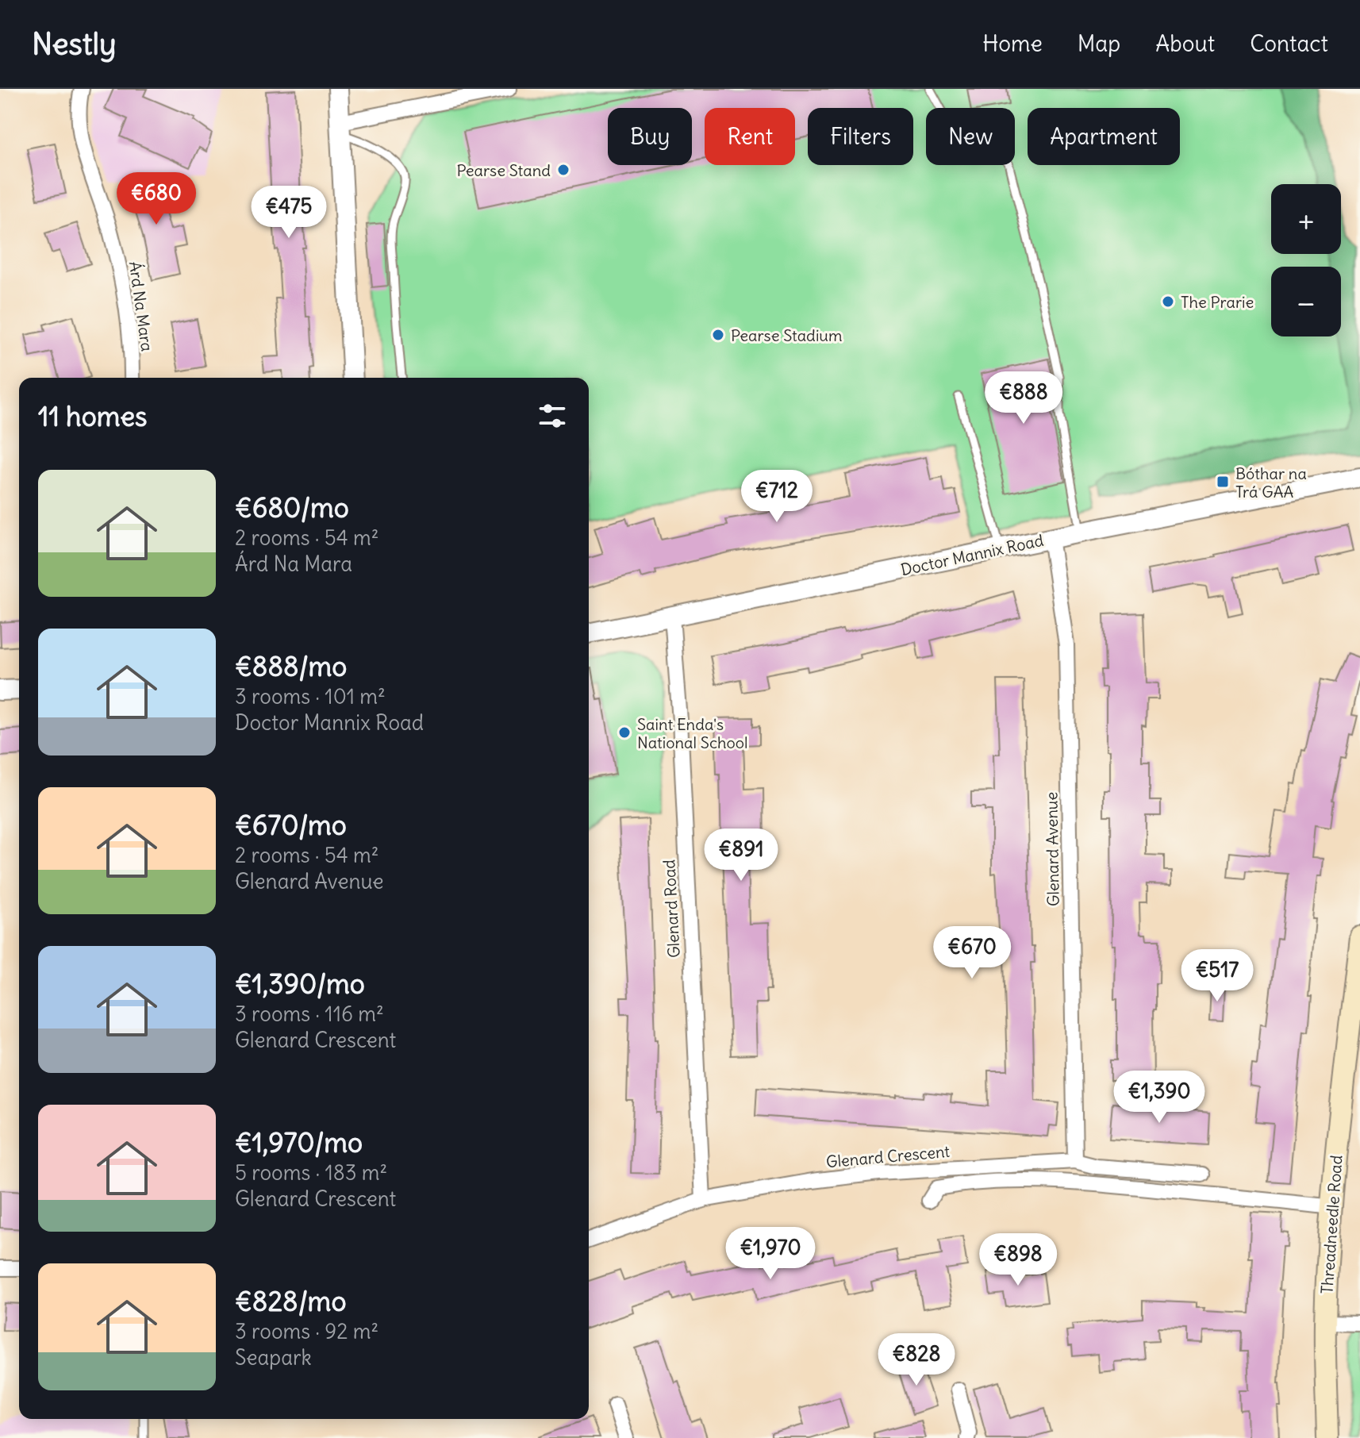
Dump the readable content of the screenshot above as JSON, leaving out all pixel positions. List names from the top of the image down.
{
  "streets": {
    "main road": ["Threadneedle Road"],
    "street": [
      "Árd Na Mara",
      "Doctor Mannix Road",
      "Glenard Avenue",
      "Glenard Road",
      "Glenard Crescent"
    ]
  },
  "crossings": [
    ["Doctor Mannix Road", "Glenard Avenue"],
    ["Doctor Mannix Road", "Glenard Road"],
    ["Glenard Avenue", "Glenard Crescent"],
    ["Glenard Road", "Glenard Crescent"]
  ],
  "places": {
    "other": [
      "Pearse Stand",
      "The Prarie",
      "Pearse Stadium",
      "Saint Enda's National School"
    ],
    "transit": ["Bóthar na Trá GAA"]
  },
  "page": {
    "header": "Nestly",
    "nav": [
      "Home",
      "Map",
      "About",
      "Contact"
    ],
    "chip": [
      "Buy",
      "Rent",
      "Filters",
      "New",
      "Apartment"
    ],
    "price": [
      "€680",
      "€475",
      "€888",
      "€712",
      "€891",
      "€670",
      "€517",
      "€1,390",
      "€1,970",
      "€898",
      "€828"
    ],
    "map_buttons": ["+", "−"],
    "heading": "11 homes",
    "list": [
      {
        "name": "€680/mo",
        "note": "2 rooms · 54 m² · Árd Na Mara"
      },
      {
        "name": "€888/mo",
        "note": "3 rooms · 101 m² · Doctor Mannix Road"
      },
      {
        "name": "€670/mo",
        "note": "2 rooms · 54 m² · Glenard Avenue"
      },
      {
        "name": "€1,390/mo",
        "note": "3 rooms · 116 m² · Glenard Crescent"
      },
      {
        "name": "€1,970/mo",
        "note": "5 rooms · 183 m² · Glenard Crescent"
      },
      {
        "name": "€828/mo",
        "note": "3 rooms · 92 m² · Seapark"
      }
    ]
  }
}
